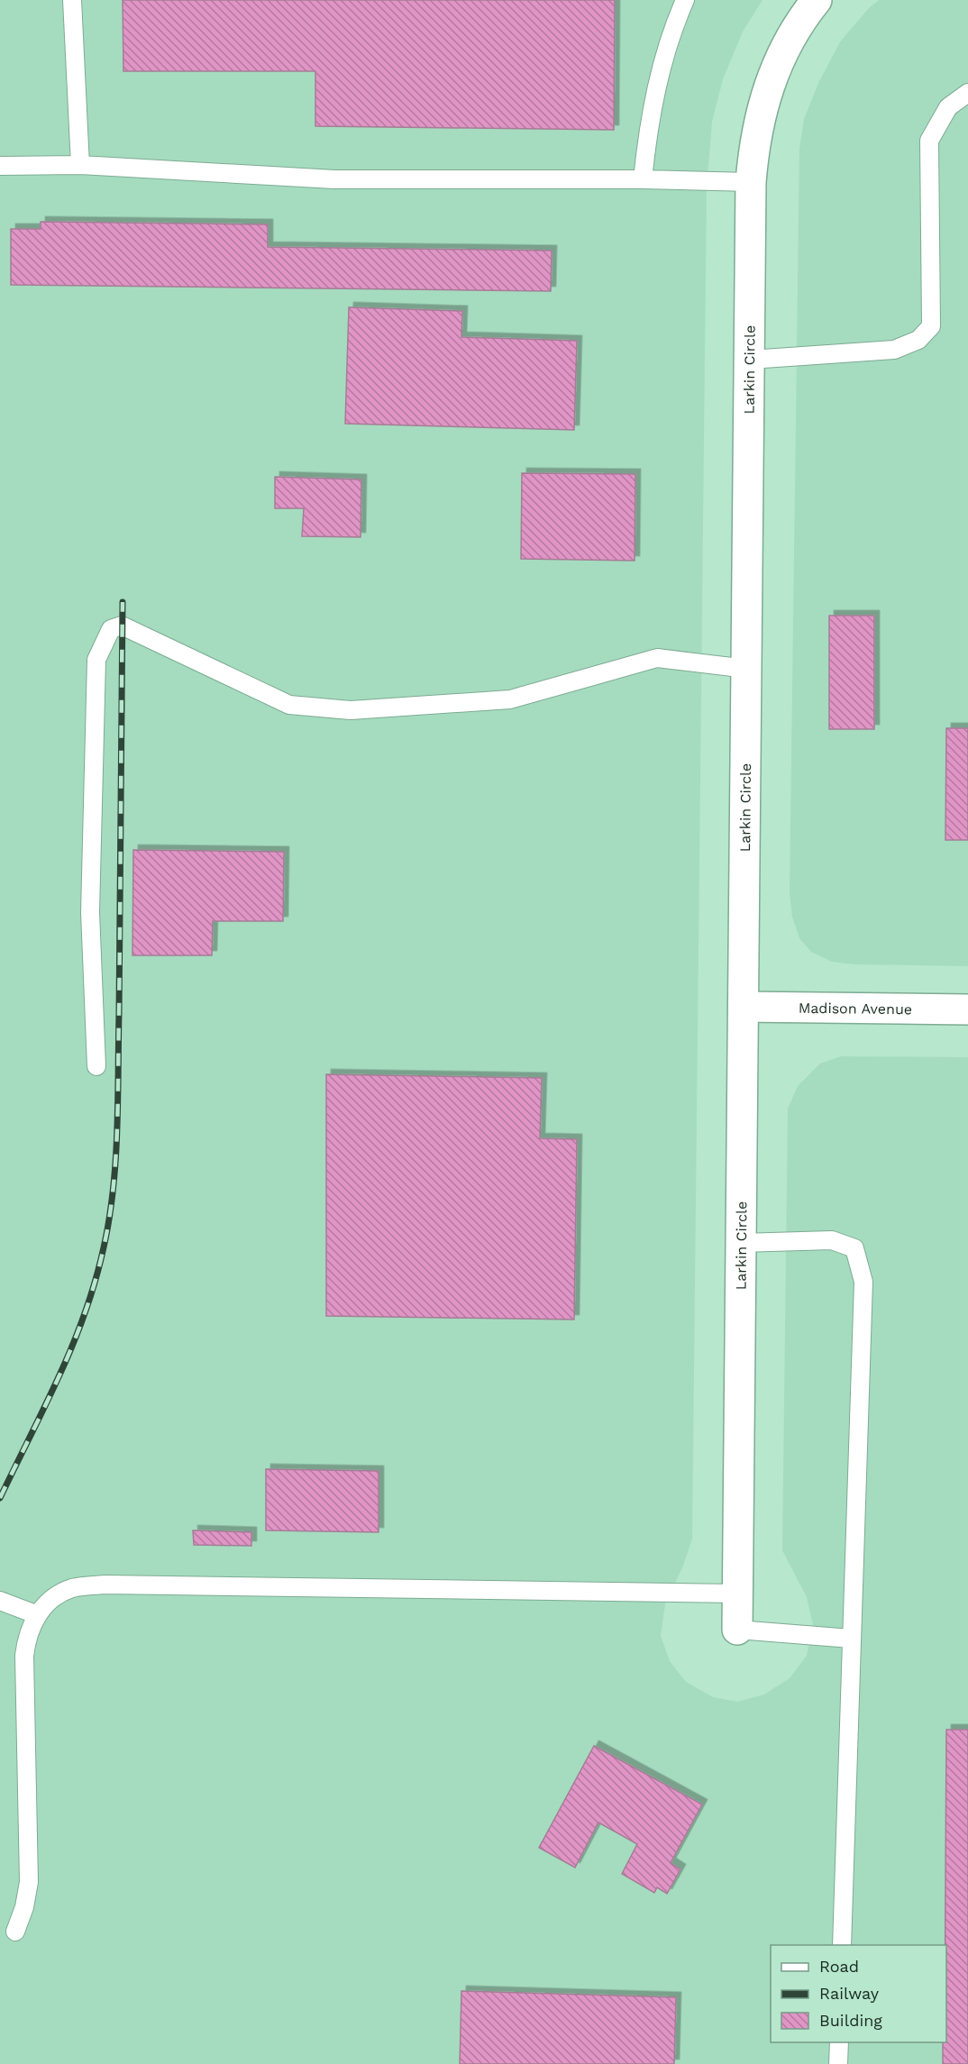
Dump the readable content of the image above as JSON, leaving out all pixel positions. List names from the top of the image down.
{
  "streets": {
    "street": ["Larkin Circle", "Madison Avenue"]
  },
  "crossings": [
    ["Larkin Circle", "Madison Avenue"]
  ],
  "legend": ["Road", "Railway", "Building"]
}
